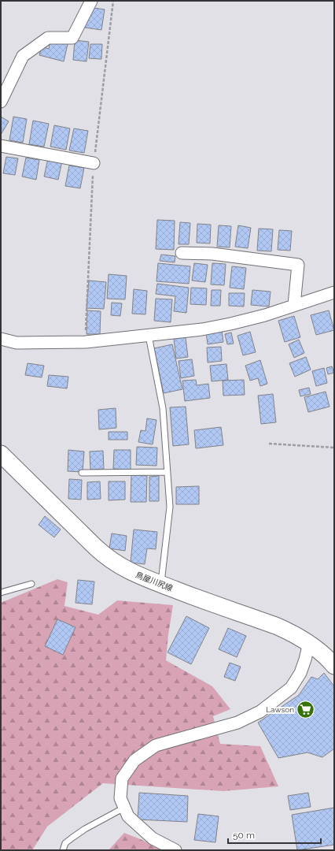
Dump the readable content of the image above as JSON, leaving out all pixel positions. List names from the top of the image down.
{
  "streets": {
    "main road": ["鳥屋川尻線"]
  },
  "places": {
    "supermarket": ["Lawson"]
  },
  "scale_bar": "50 m"
}
